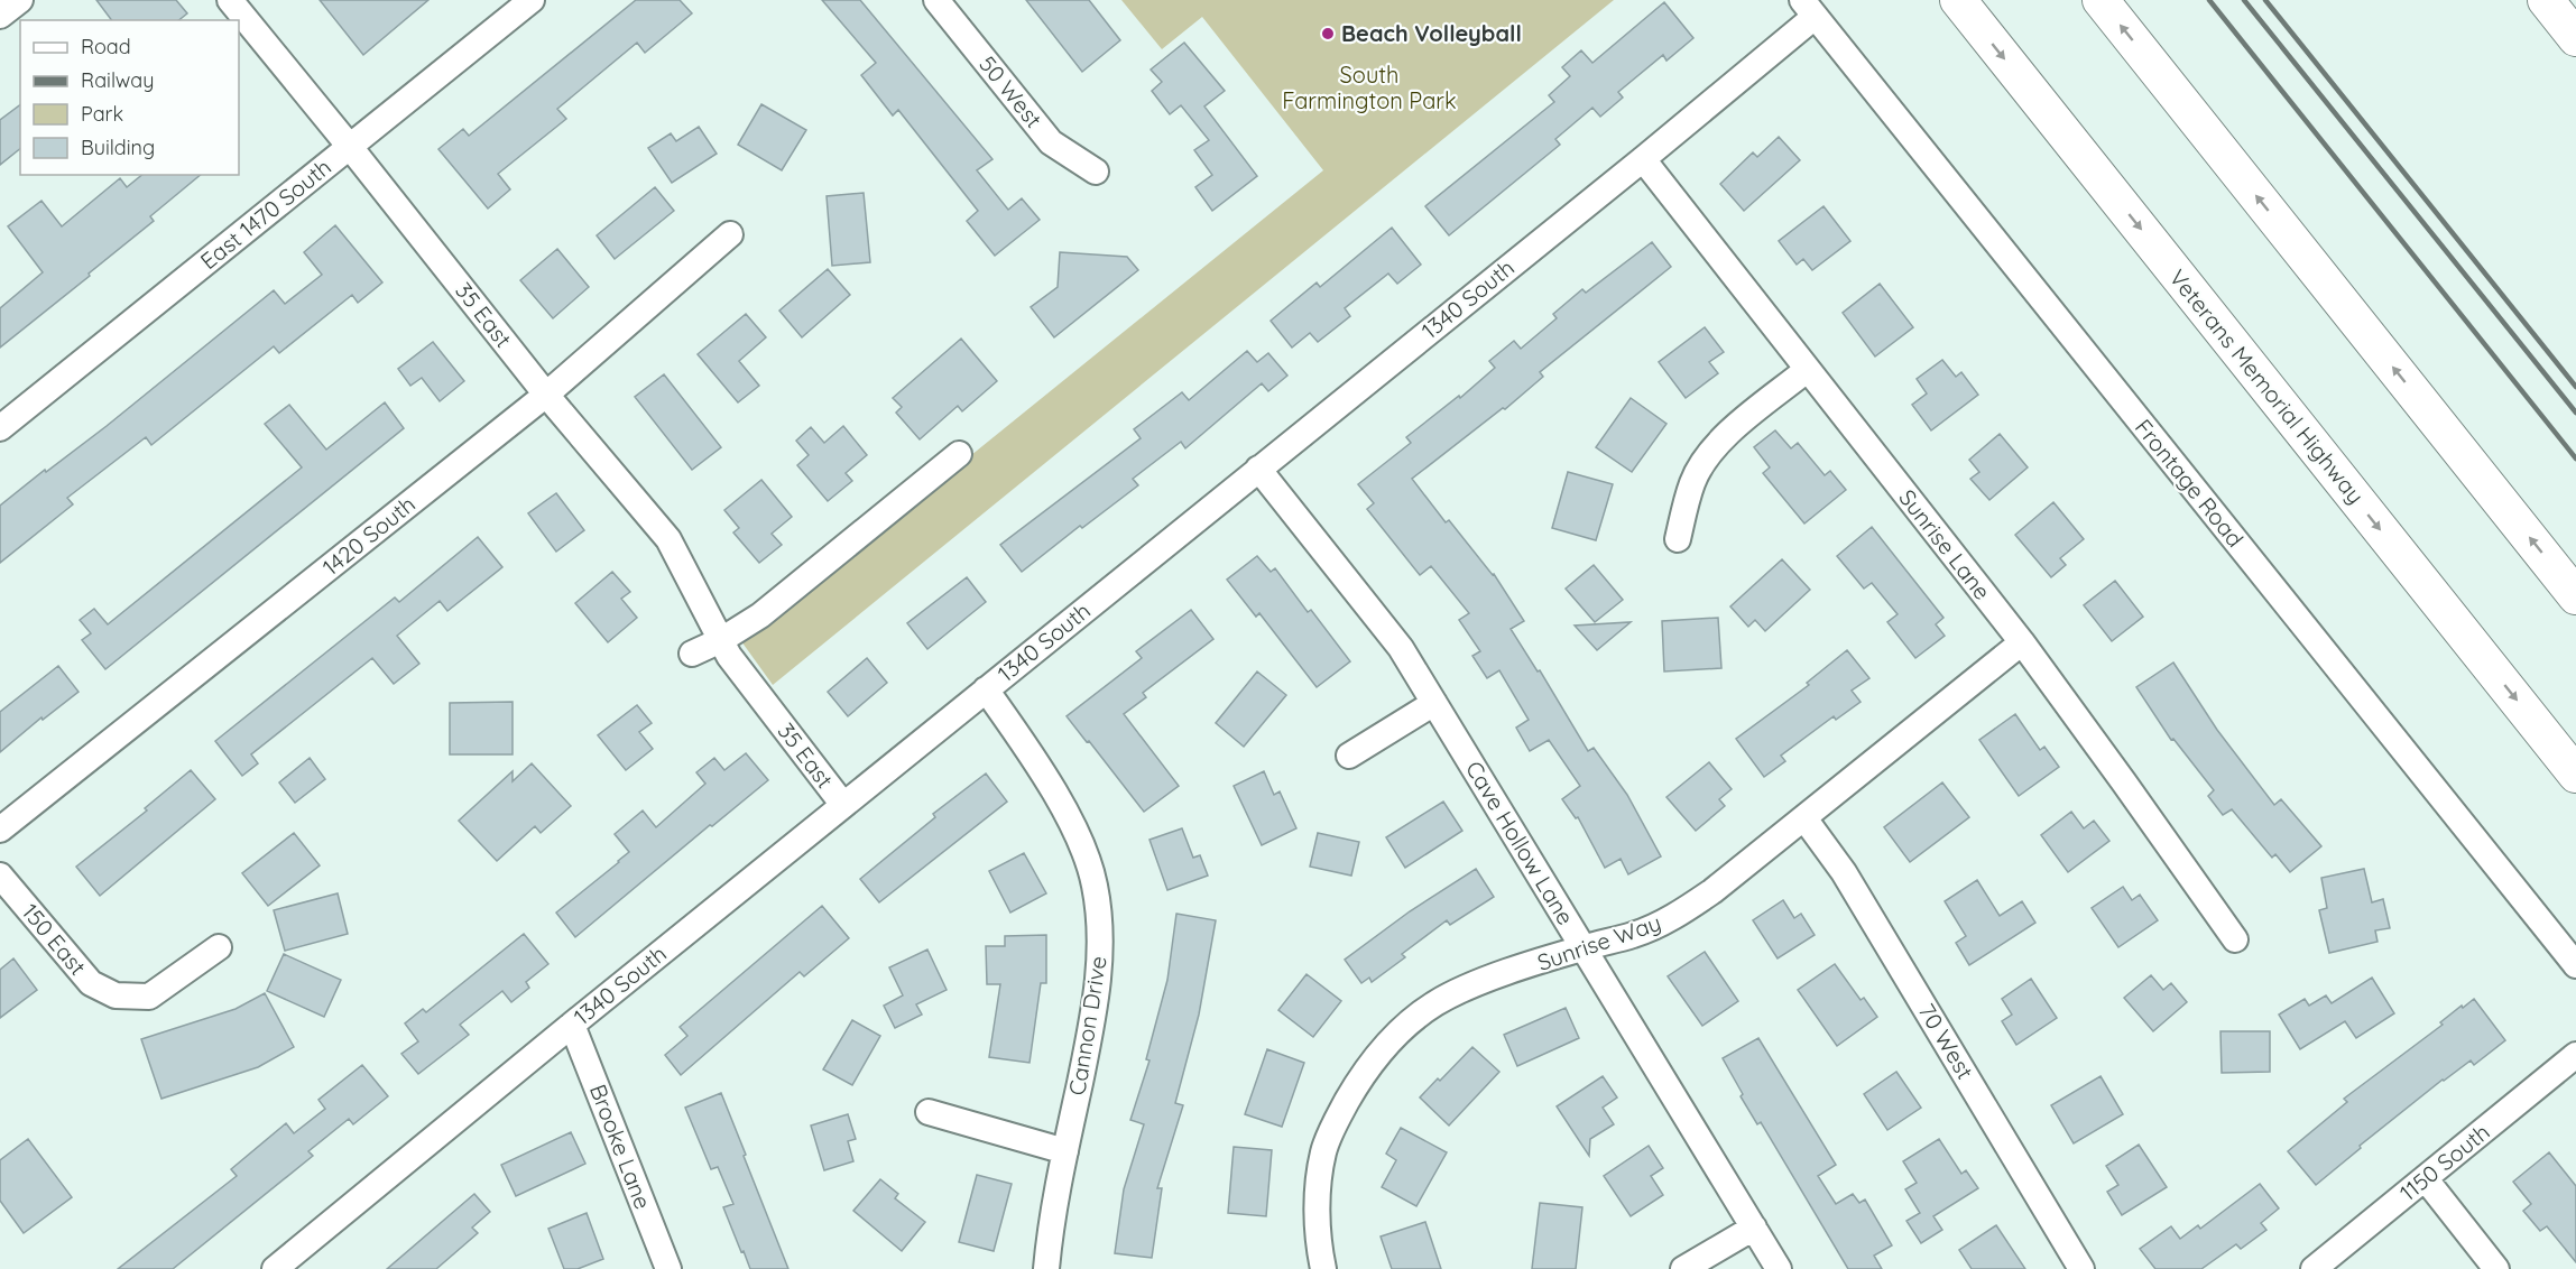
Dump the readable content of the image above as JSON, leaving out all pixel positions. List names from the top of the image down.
{
  "streets": {
    "highway": ["Veterans Memorial Highway"],
    "street": [
      "50 West",
      "East 1470 South",
      "1340 South",
      "35 East",
      "Frontage Road",
      "1420 South",
      "Sunrise Lane",
      "Cave Hollow Lane",
      "150 East",
      "Sunrise Way",
      "Cannon Drive",
      "70 West",
      "Brooke Lane",
      "1150 South"
    ]
  },
  "crossings": [
    ["East 1470 South", "35 East"],
    ["1340 South", "35 East"],
    ["1340 South", "Frontage Road"],
    ["1340 South", "Sunrise Lane"],
    ["1340 South", "Cave Hollow Lane"],
    ["1340 South", "Cannon Drive"],
    ["1340 South", "Brooke Lane"],
    ["35 East", "1420 South"],
    ["Sunrise Lane", "Sunrise Way"],
    ["Cave Hollow Lane", "Sunrise Way"],
    ["Sunrise Way", "70 West"]
  ],
  "parks": ["South Farmington Park"],
  "places": ["Beach Volleyball"],
  "legend": [
    "Road",
    "Railway",
    "Park",
    "Building"
  ]
}
